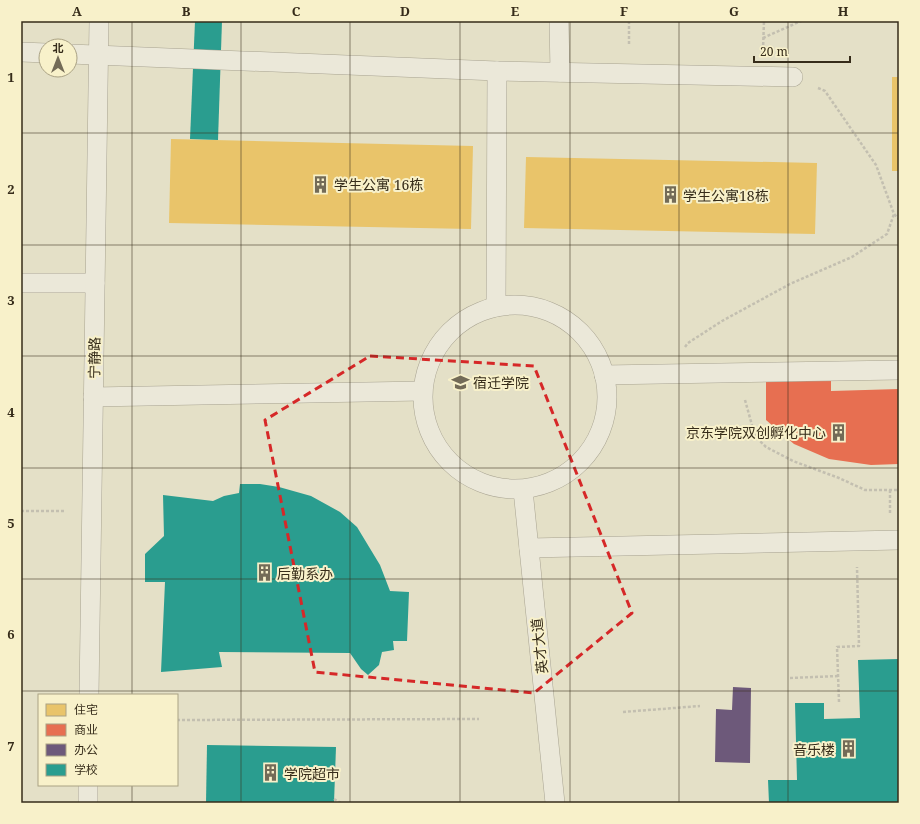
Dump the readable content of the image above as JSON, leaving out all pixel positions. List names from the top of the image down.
{
  "streets": {
    "lane": ["宁静路", "英才大道"]
  },
  "places": {
    "building": [
      "学生公寓 16栋",
      "学生公寓18栋",
      "京东学院双创孵化中心",
      "后勤系办",
      "音乐楼",
      "学院超市"
    ],
    "school or university": ["宿迁学院"]
  },
  "legend": [
    "住宅",
    "商业",
    "办公",
    "学校"
  ],
  "scale_bar": "20 m",
  "north": "top",
  "grid": {
    "columns": [
      "A",
      "B",
      "C",
      "D",
      "E",
      "F",
      "G",
      "H"
    ],
    "rows": [
      "1",
      "2",
      "3",
      "4",
      "5",
      "6",
      "7"
    ]
  }
}
